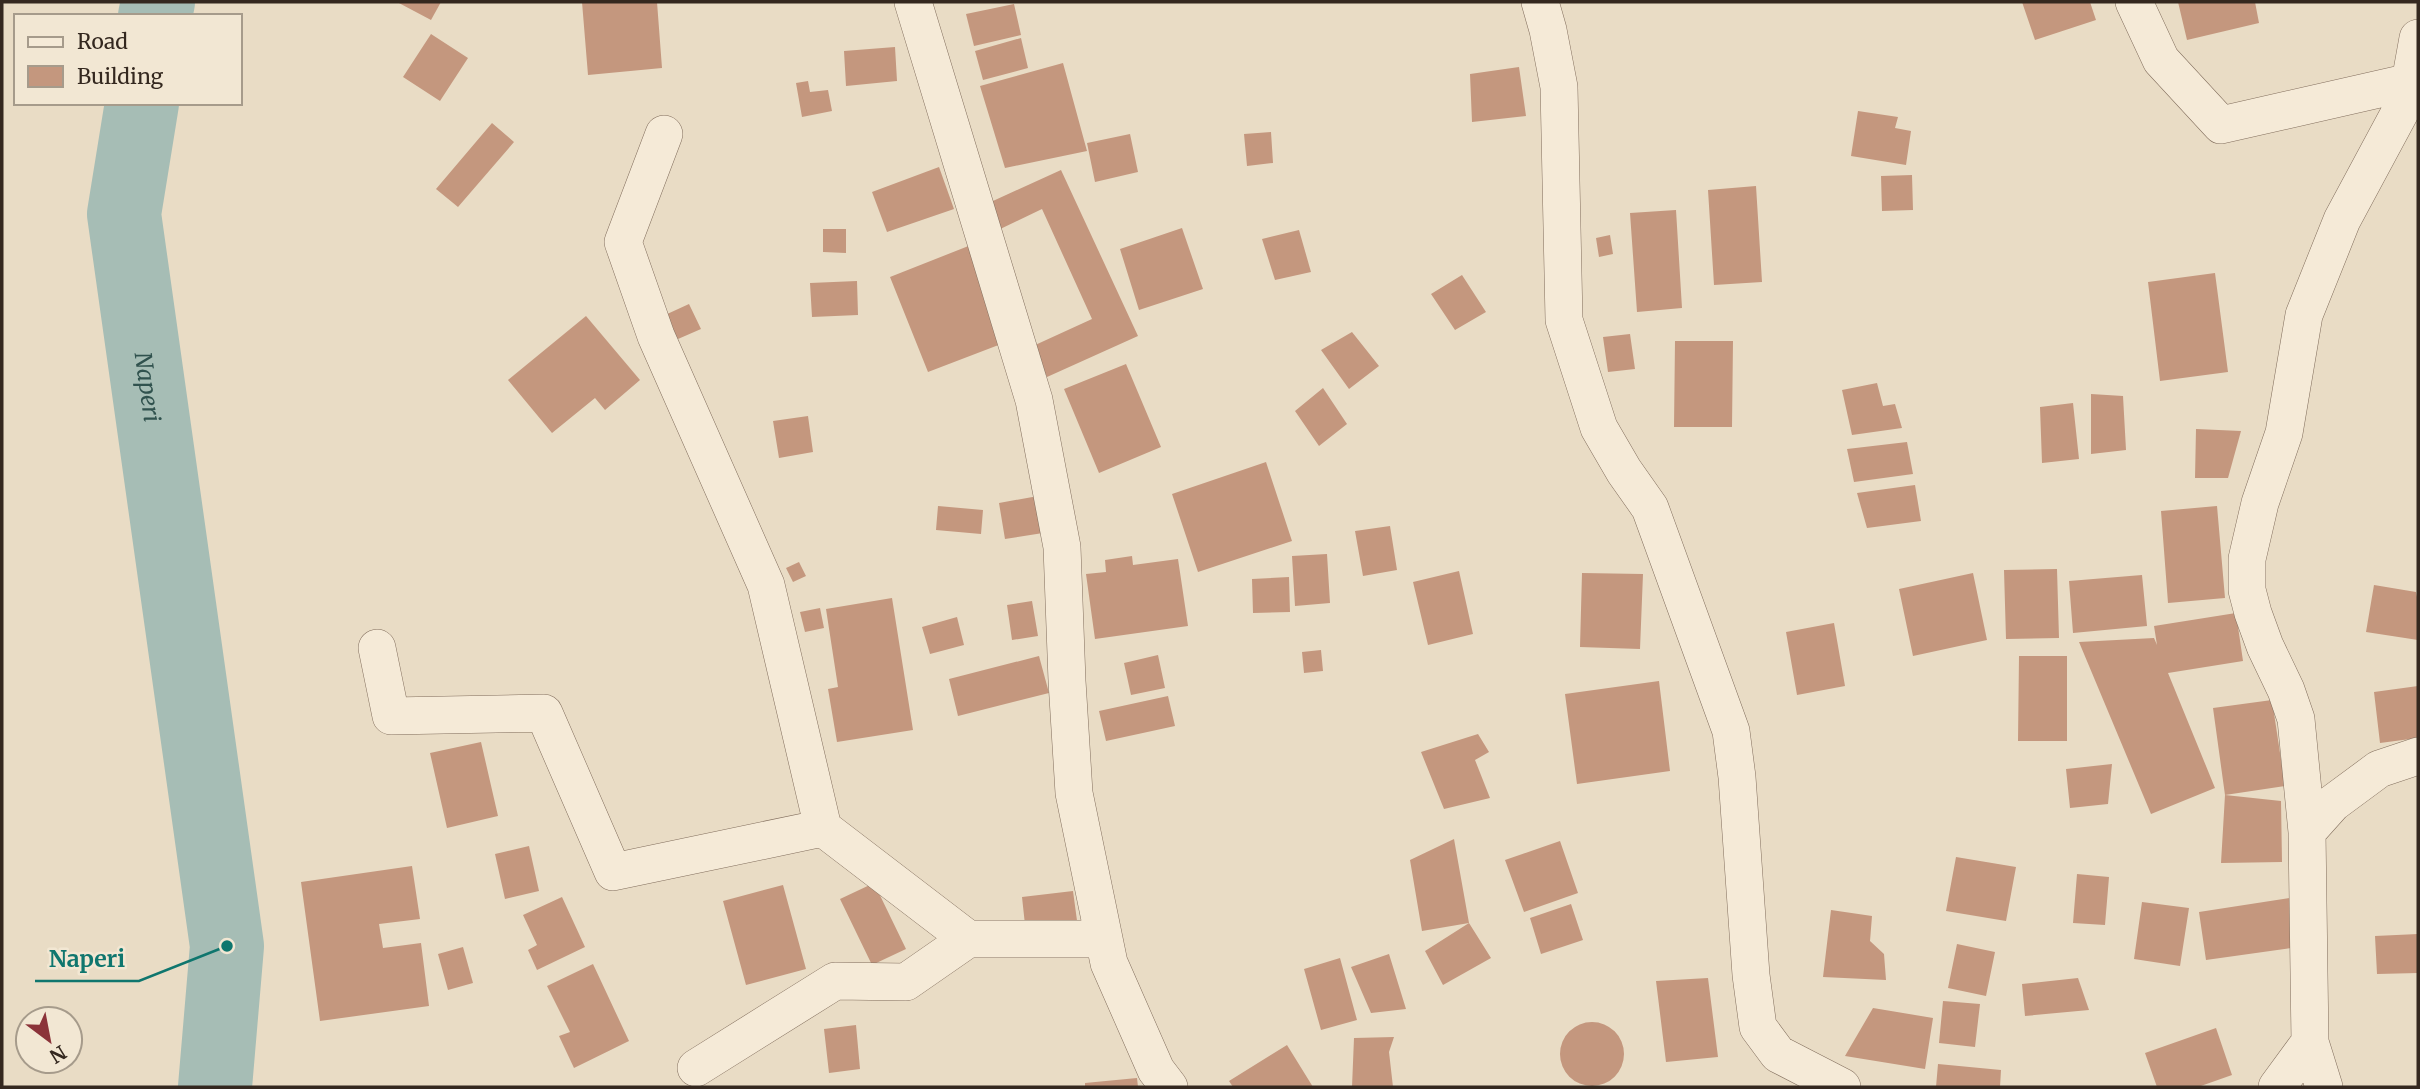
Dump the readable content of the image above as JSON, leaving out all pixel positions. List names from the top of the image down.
{
  "water": ["Naperi"],
  "places": ["Naperi"],
  "legend": ["Road", "Building"],
  "north": "bottom right"
}
